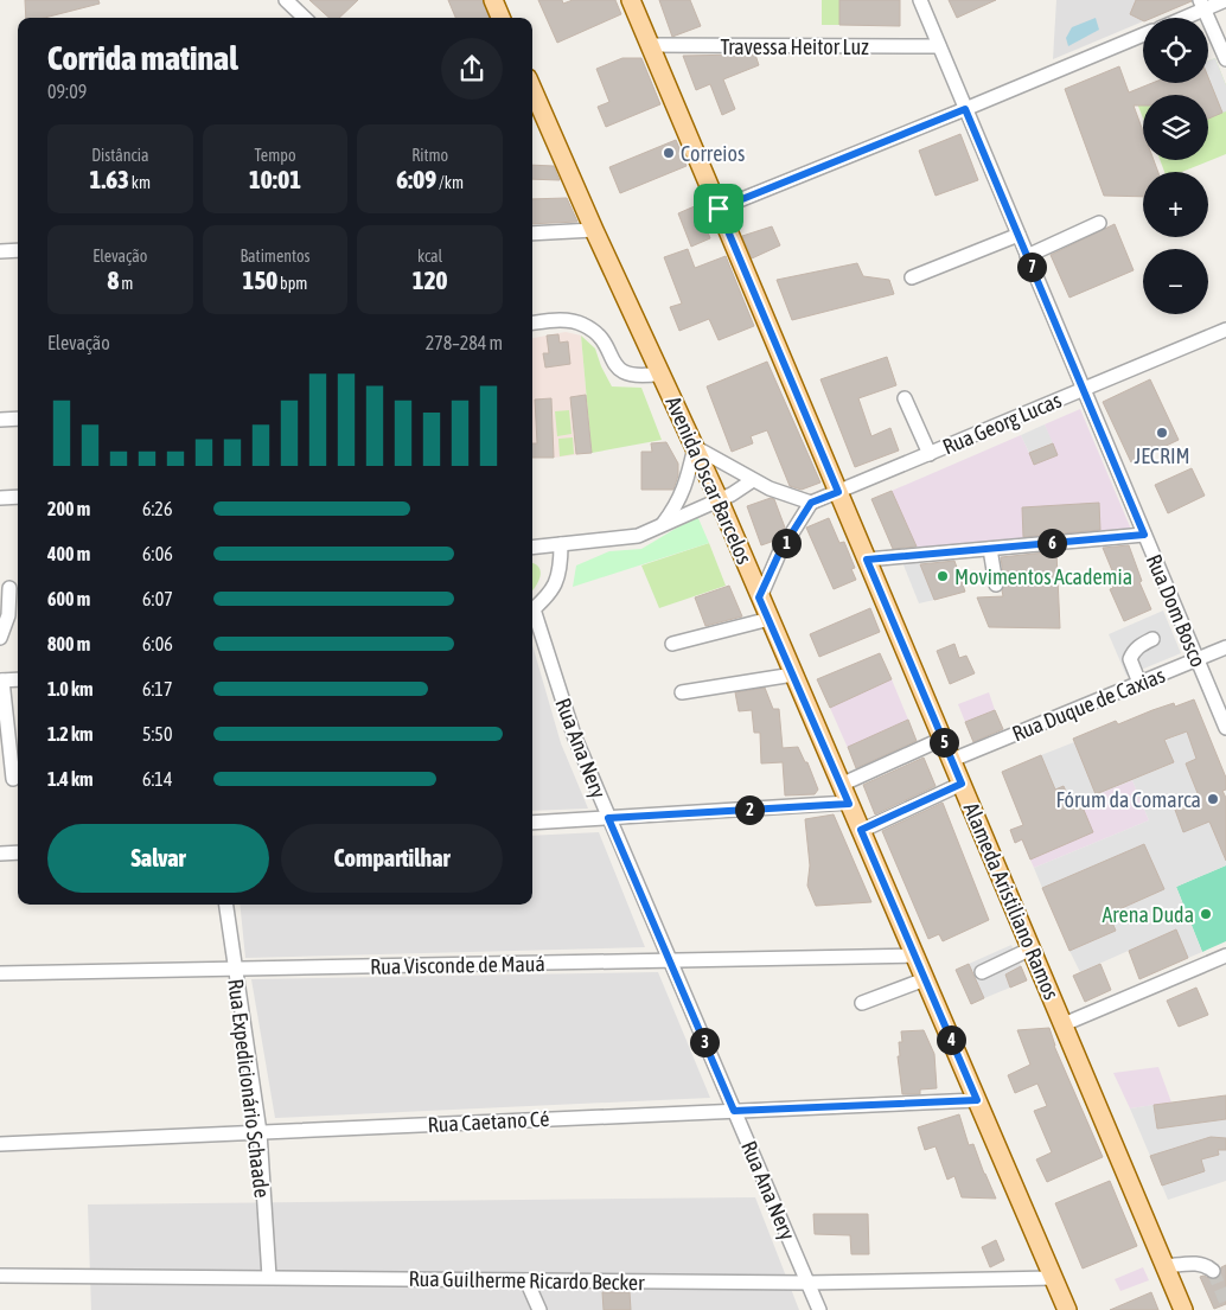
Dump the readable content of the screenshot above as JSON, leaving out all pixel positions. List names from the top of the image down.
{
  "streets": {
    "main road": ["Avenida Oscar Barcelos", "Alameda Aristiliano Ramos"],
    "street": [
      "Travessa Heitor Luz",
      "Rua Georg Lucas",
      "Rua Dom Bosco",
      "Rua Duque de Caxias",
      "Rua Ana Nery",
      "Rua Visconde de Mauá",
      "Rua Expedicionário Schaade",
      "Rua Caetano Cé",
      "Rua Guilherme Ricardo Becker"
    ]
  },
  "crossings": [
    ["Travessa Heitor Luz", "Rua Dom Bosco"],
    ["Travessa Heitor Luz", "Alameda Aristiliano Ramos"],
    ["Rua Georg Lucas", "Rua Dom Bosco"],
    ["Rua Georg Lucas", "Alameda Aristiliano Ramos"],
    ["Avenida Oscar Barcelos", "Rua Visconde de Mauá"],
    ["Avenida Oscar Barcelos", "Rua Caetano Cé"],
    ["Avenida Oscar Barcelos", "Rua Guilherme Ricardo Becker"],
    ["Rua Dom Bosco", "Rua Duque de Caxias"],
    ["Rua Duque de Caxias", "Alameda Aristiliano Ramos"],
    ["Rua Ana Nery", "Rua Visconde de Mauá"],
    ["Rua Ana Nery", "Rua Caetano Cé"],
    ["Rua Ana Nery", "Rua Guilherme Ricardo Becker"],
    ["Rua Visconde de Mauá", "Rua Expedicionário Schaade"],
    ["Rua Expedicionário Schaade", "Rua Caetano Cé"],
    ["Rua Expedicionário Schaade", "Rua Guilherme Ricardo Becker"]
  ],
  "places": [
    "Correios",
    "JECRIM",
    "Movimentos Academia",
    "Fórum da Comarca",
    "Arena Duda"
  ],
  "page": {
    "map_buttons": ["+", "−"],
    "heading": ["Corrida matinal", "09:09"],
    "stats": [
      ["Distância", "1.63 km"],
      ["Tempo", "10:01"],
      ["Ritmo", "6:09 /km"],
      ["Elevação", "8 m"],
      ["Batimentos", "150 bpm"],
      ["kcal", "120"]
    ],
    "pins": [
      "7",
      "1",
      "6",
      "5",
      "2",
      "4",
      "3"
    ],
    "chart": ["Elevação", "278–284 m"],
    "list": [
      {
        "name": "200 m",
        "note": "6:26"
      },
      {
        "name": "400 m",
        "note": "6:06"
      },
      {
        "name": "600 m",
        "note": "6:07"
      },
      {
        "name": "800 m",
        "note": "6:06"
      },
      {
        "name": "1.0 km",
        "note": "6:17"
      },
      {
        "name": "1.2 km",
        "note": "5:50"
      },
      {
        "name": "1.4 km",
        "note": "6:14"
      }
    ],
    "buttons": ["Salvar", "Compartilhar"]
  }
}
